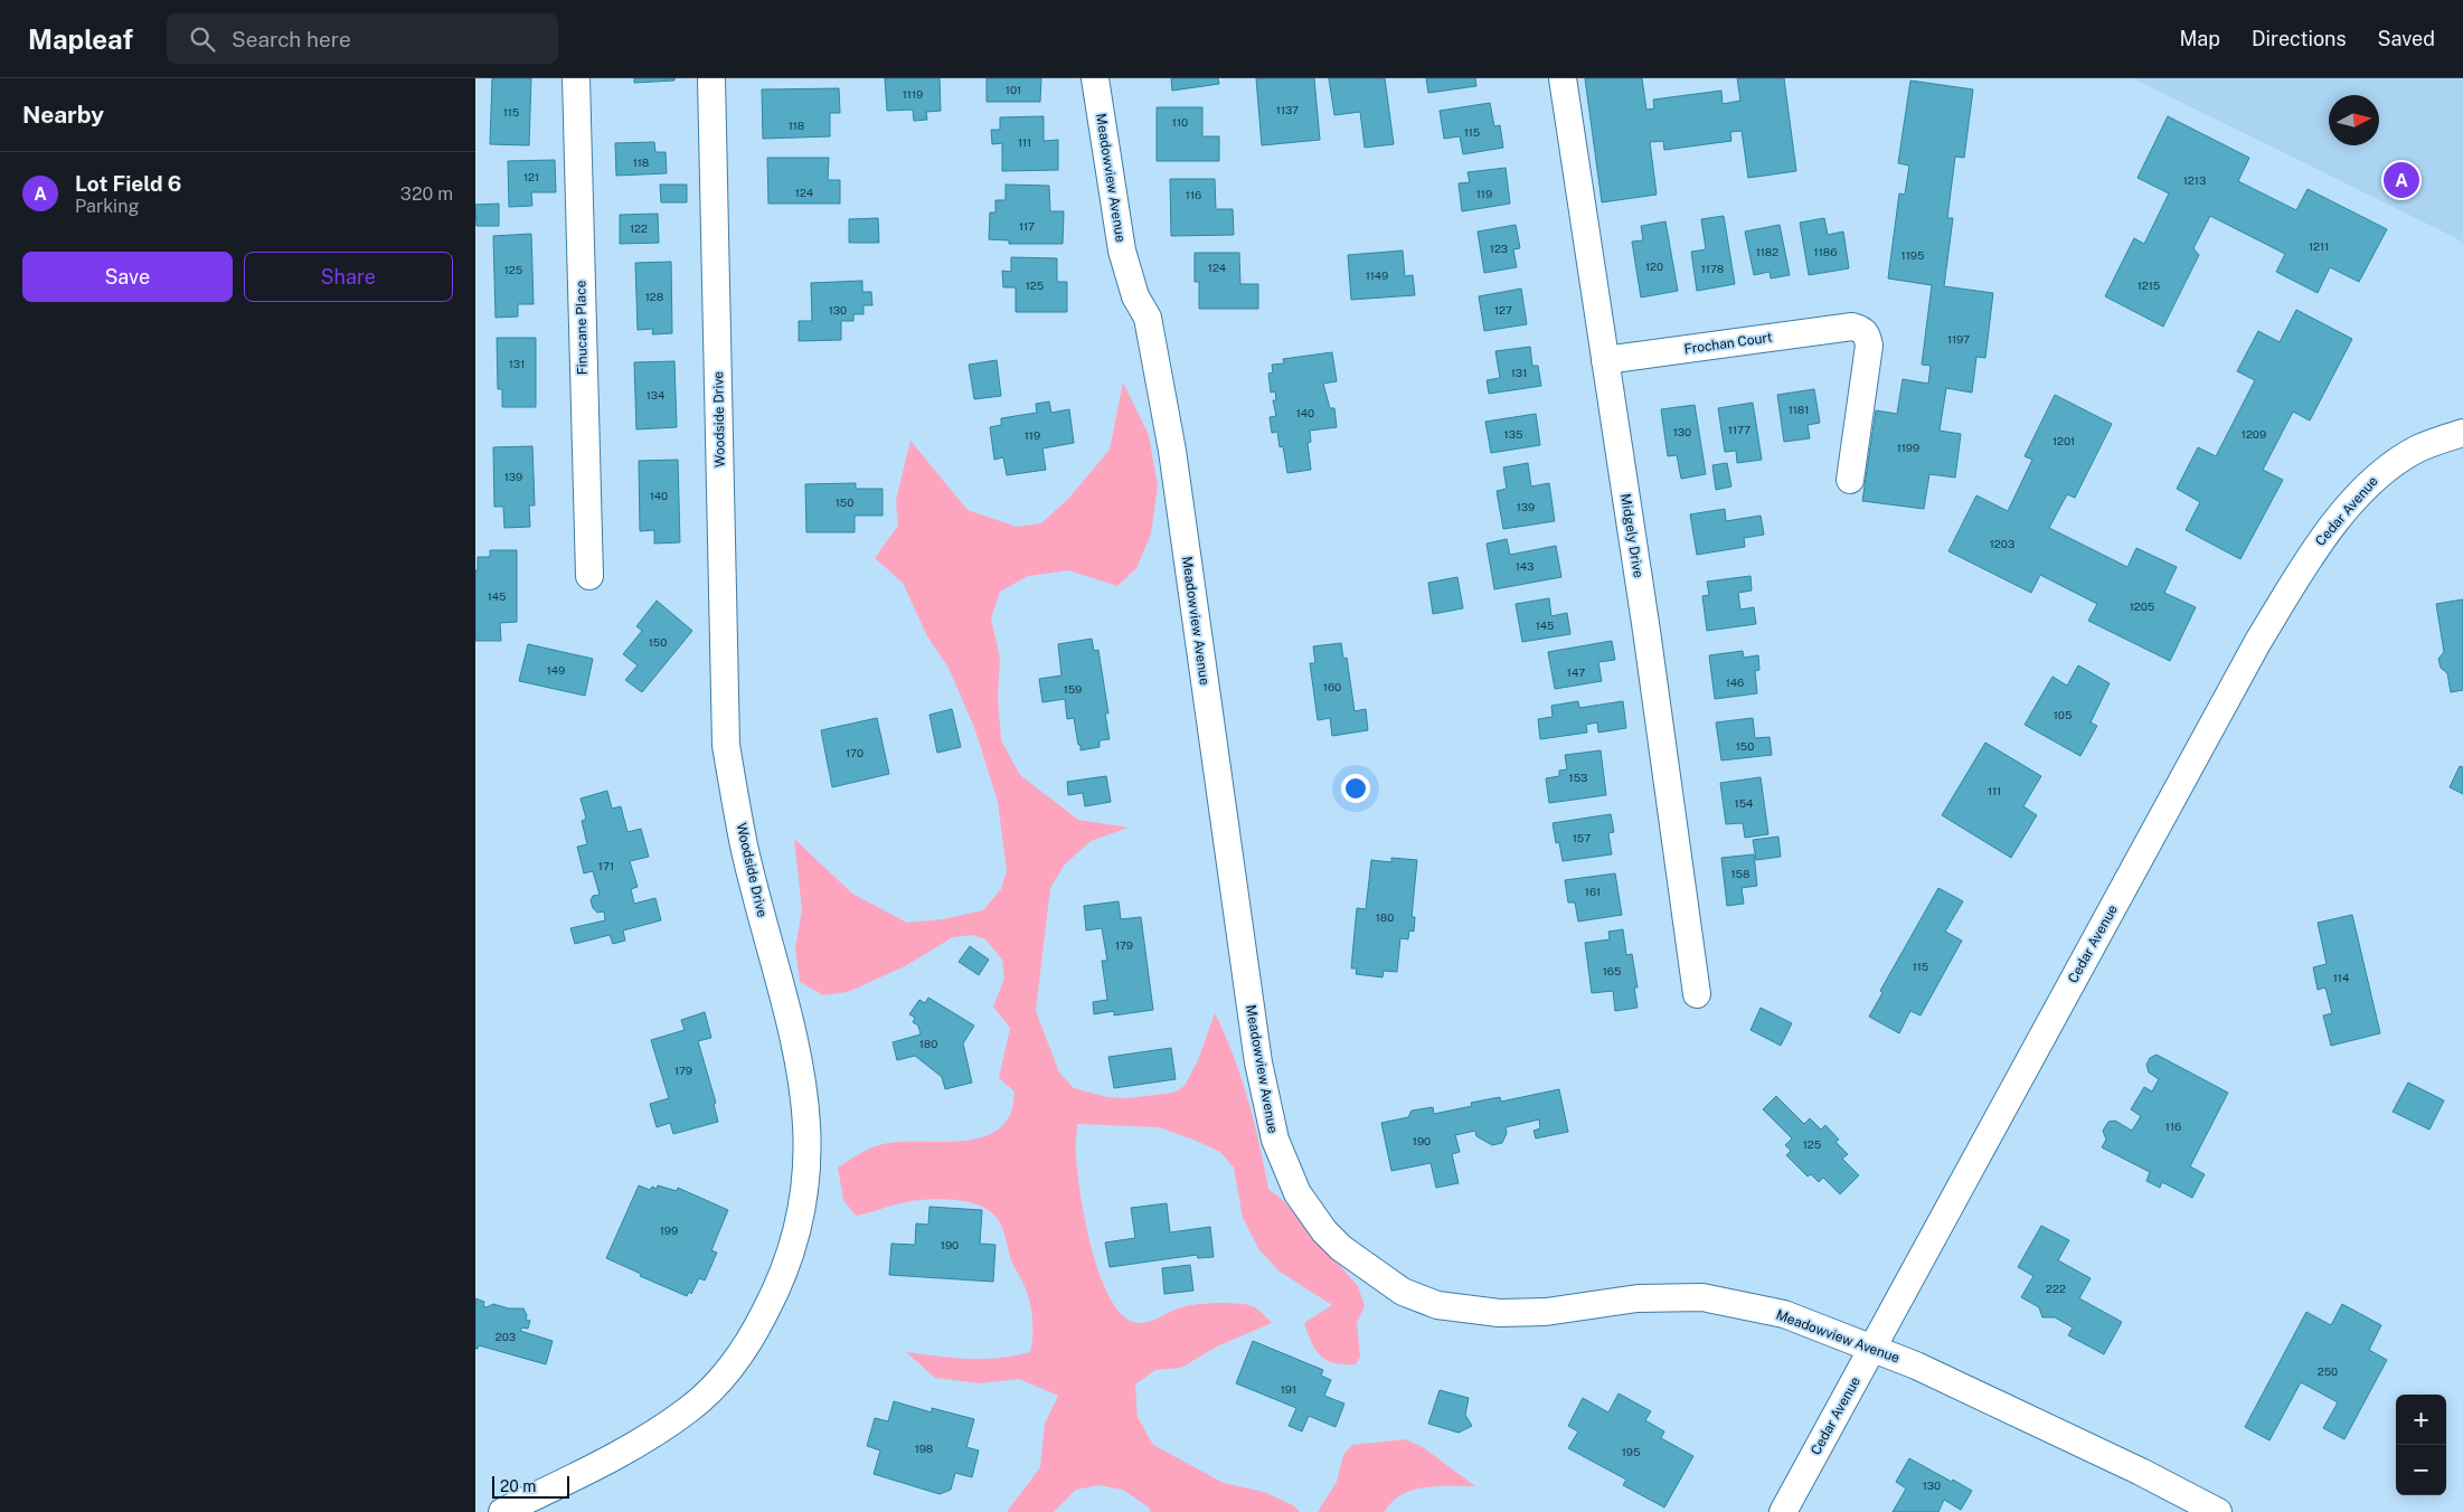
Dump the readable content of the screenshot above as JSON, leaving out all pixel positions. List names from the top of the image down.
{
  "streets": {
    "street": [
      "Meadowview Avenue",
      "Finucane Place",
      "Frochan Court",
      "Woodside Drive",
      "Cedar Avenue",
      "Midgely Drive"
    ]
  },
  "crossings": [
    ["Meadowview Avenue", "Cedar Avenue"],
    ["Frochan Court", "Midgely Drive"]
  ],
  "house_numbers": [
    "101",
    "1119",
    "1137",
    "115",
    "110",
    "118",
    "115",
    "111",
    "118",
    "121",
    "1213",
    "124",
    "119",
    "116",
    "117",
    "122",
    "1211",
    "123",
    "1182",
    "1186",
    "1195",
    "120",
    "124",
    "1178",
    "125",
    "1149",
    "125",
    "1215",
    "128",
    "130",
    "127",
    "1197",
    "131",
    "131",
    "134",
    "1181",
    "140",
    "1177",
    "130",
    "135",
    "1209",
    "119",
    "1201",
    "1199",
    "139",
    "140",
    "150",
    "139",
    "1203",
    "143",
    "145",
    "1205",
    "145",
    "150",
    "149",
    "147",
    "146",
    "160",
    "159",
    "105",
    "150",
    "170",
    "153",
    "111",
    "154",
    "157",
    "171",
    "158",
    "161",
    "180",
    "179",
    "115",
    "165",
    "114",
    "180",
    "179",
    "116",
    "190",
    "125",
    "199",
    "190",
    "222",
    "203",
    "250",
    "191",
    "198",
    "195",
    "130"
  ],
  "scale_bar": "20 m",
  "north": "right",
  "page": {
    "header": "Mapleaf",
    "search": "Search here",
    "nav": ["Map", "Directions", "Saved"],
    "heading": "Nearby",
    "list": [
      {
        "mark": "A",
        "name": "Lot Field 6",
        "note": "Parking",
        "value": "320 m"
      }
    ],
    "pins": "A",
    "buttons": ["Save", "Share"],
    "map_buttons": ["+", "−"],
    "scale": "20 m"
  }
}
